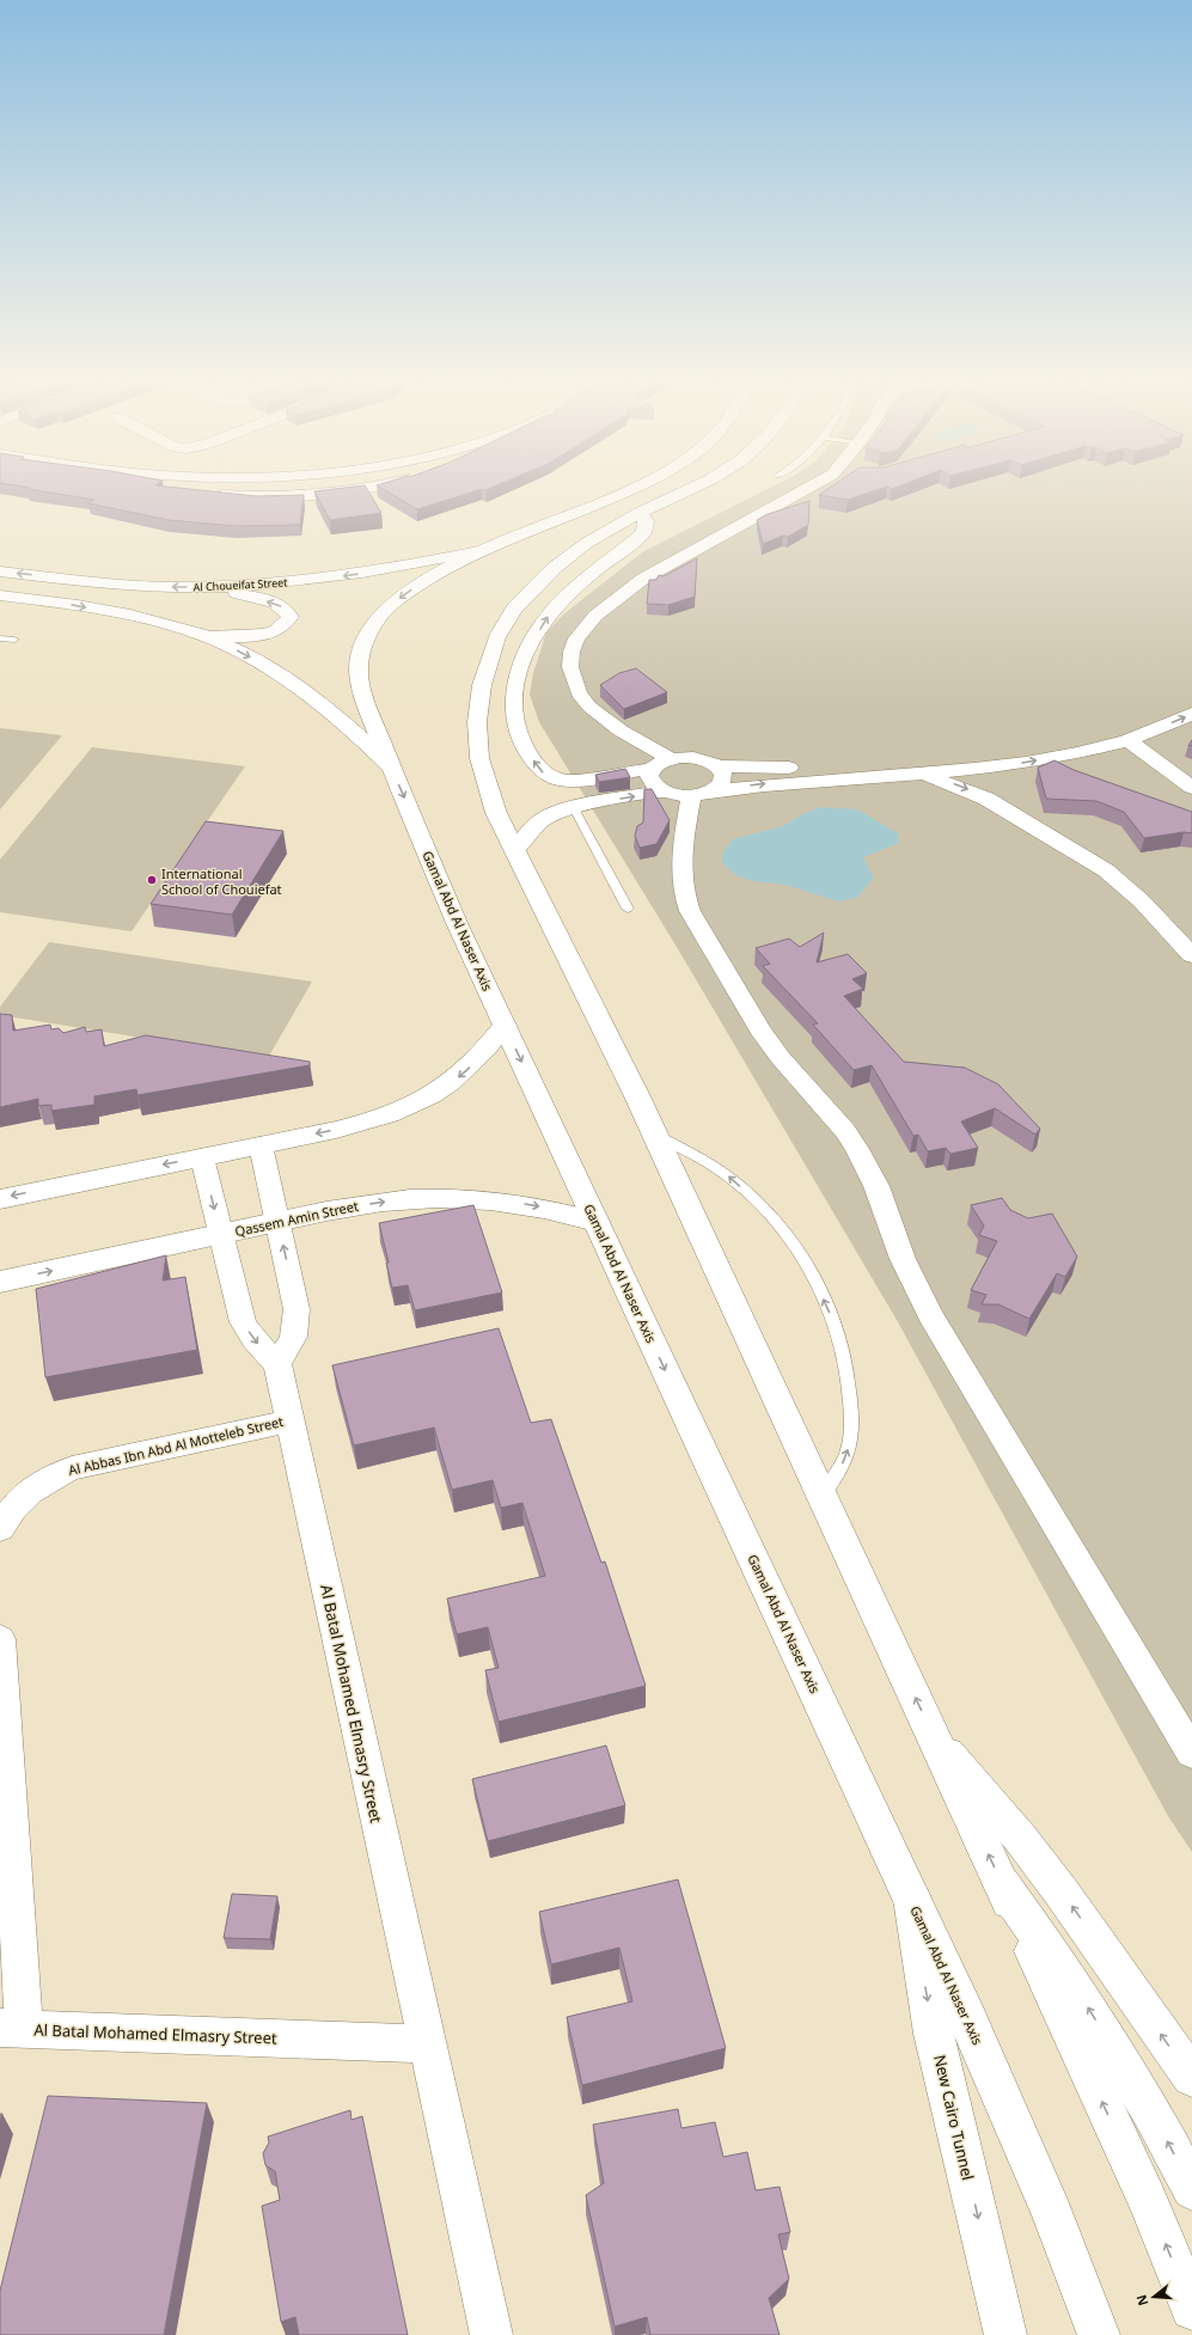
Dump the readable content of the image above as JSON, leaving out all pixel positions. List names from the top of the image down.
{
  "streets": {
    "main road": [
      "Al Choueifat Street",
      "Gamal Abd Al Naser Axis",
      "Qassem Amin Street",
      "New Cairo Tunnel"
    ],
    "street": ["Al Abbas Ibn Abd Al Motteleb Street", "Al Batal Mohamed Elmasry Street"]
  },
  "crossings": [
    ["Al Choueifat Street", "Gamal Abd Al Naser Axis"],
    ["Gamal Abd Al Naser Axis", "Qassem Amin Street"],
    ["Gamal Abd Al Naser Axis", "New Cairo Tunnel"],
    ["Al Abbas Ibn Abd Al Motteleb Street", "Al Batal Mohamed Elmasry Street"]
  ],
  "places": ["International School of Chouiefat"],
  "north": "left"
}
